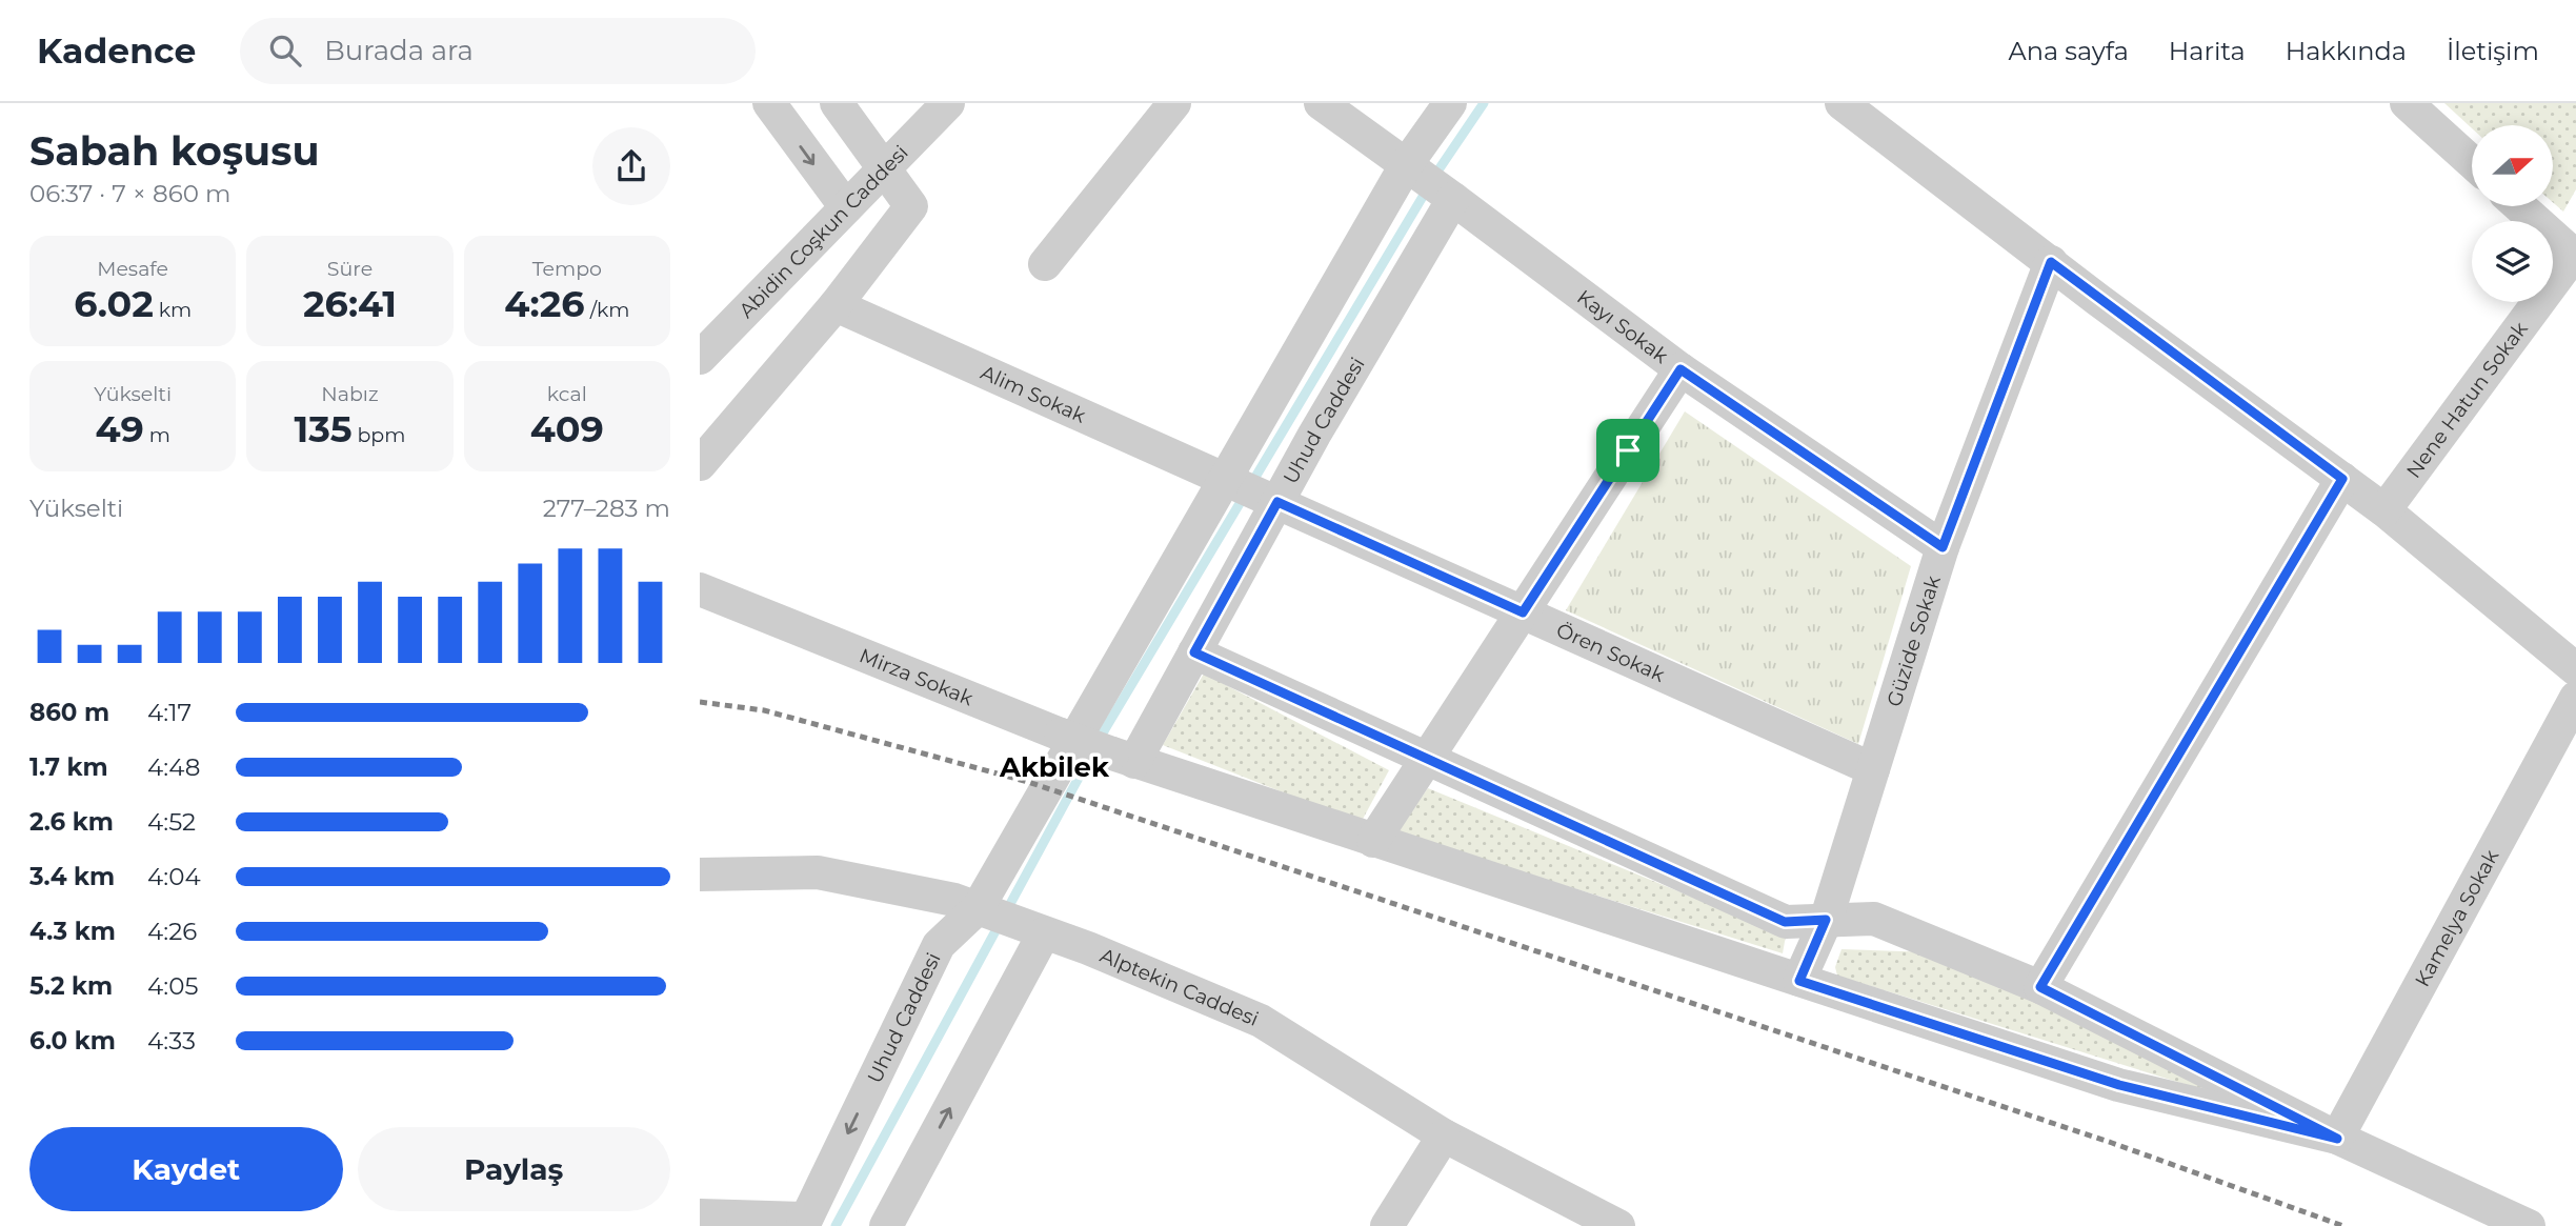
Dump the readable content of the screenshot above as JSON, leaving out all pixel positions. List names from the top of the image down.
{
  "streets": {
    "street": [
      "Abidin Coşkun Caddesi",
      "Kayı Sokak",
      "Alim Sokak",
      "Nene Hatun Sokak",
      "Uhud Caddesi",
      "Güzide Sokak",
      "Ören Sokak",
      "Mirza Sokak",
      "Kamelya Sokak",
      "Alptekin Caddesi"
    ]
  },
  "crossings": [
    ["Kayı Sokak", "Uhud Caddesi"],
    ["Kayı Sokak", "Güzide Sokak"],
    ["Alim Sokak", "Uhud Caddesi"],
    ["Alim Sokak", "Ören Sokak"],
    ["Uhud Caddesi", "Ören Sokak"],
    ["Uhud Caddesi", "Mirza Sokak"],
    ["Uhud Caddesi", "Alptekin Caddesi"],
    ["Güzide Sokak", "Ören Sokak"],
    ["Güzide Sokak", "Mirza Sokak"],
    ["Mirza Sokak", "Kamelya Sokak"]
  ],
  "districts": ["Akbilek"],
  "north": "right",
  "page": {
    "header": "Kadence",
    "search": "Burada ara",
    "nav": [
      "Ana sayfa",
      "Harita",
      "Hakkında",
      "İletişim"
    ],
    "heading": ["Sabah koşusu", "06:37 · 7 × 860 m"],
    "stats": [
      ["Mesafe", "6.02 km"],
      ["Süre", "26:41"],
      ["Tempo", "4:26 /km"],
      ["Yükselti", "49 m"],
      ["Nabız", "135 bpm"],
      ["kcal", "409"]
    ],
    "chart": ["Yükselti", "277–283 m"],
    "list": [
      {
        "name": "860 m",
        "note": "4:17"
      },
      {
        "name": "1.7 km",
        "note": "4:48"
      },
      {
        "name": "2.6 km",
        "note": "4:52"
      },
      {
        "name": "3.4 km",
        "note": "4:04"
      },
      {
        "name": "4.3 km",
        "note": "4:26"
      },
      {
        "name": "5.2 km",
        "note": "4:05"
      },
      {
        "name": "6.0 km",
        "note": "4:33"
      }
    ],
    "buttons": ["Kaydet", "Paylaş"]
  }
}
